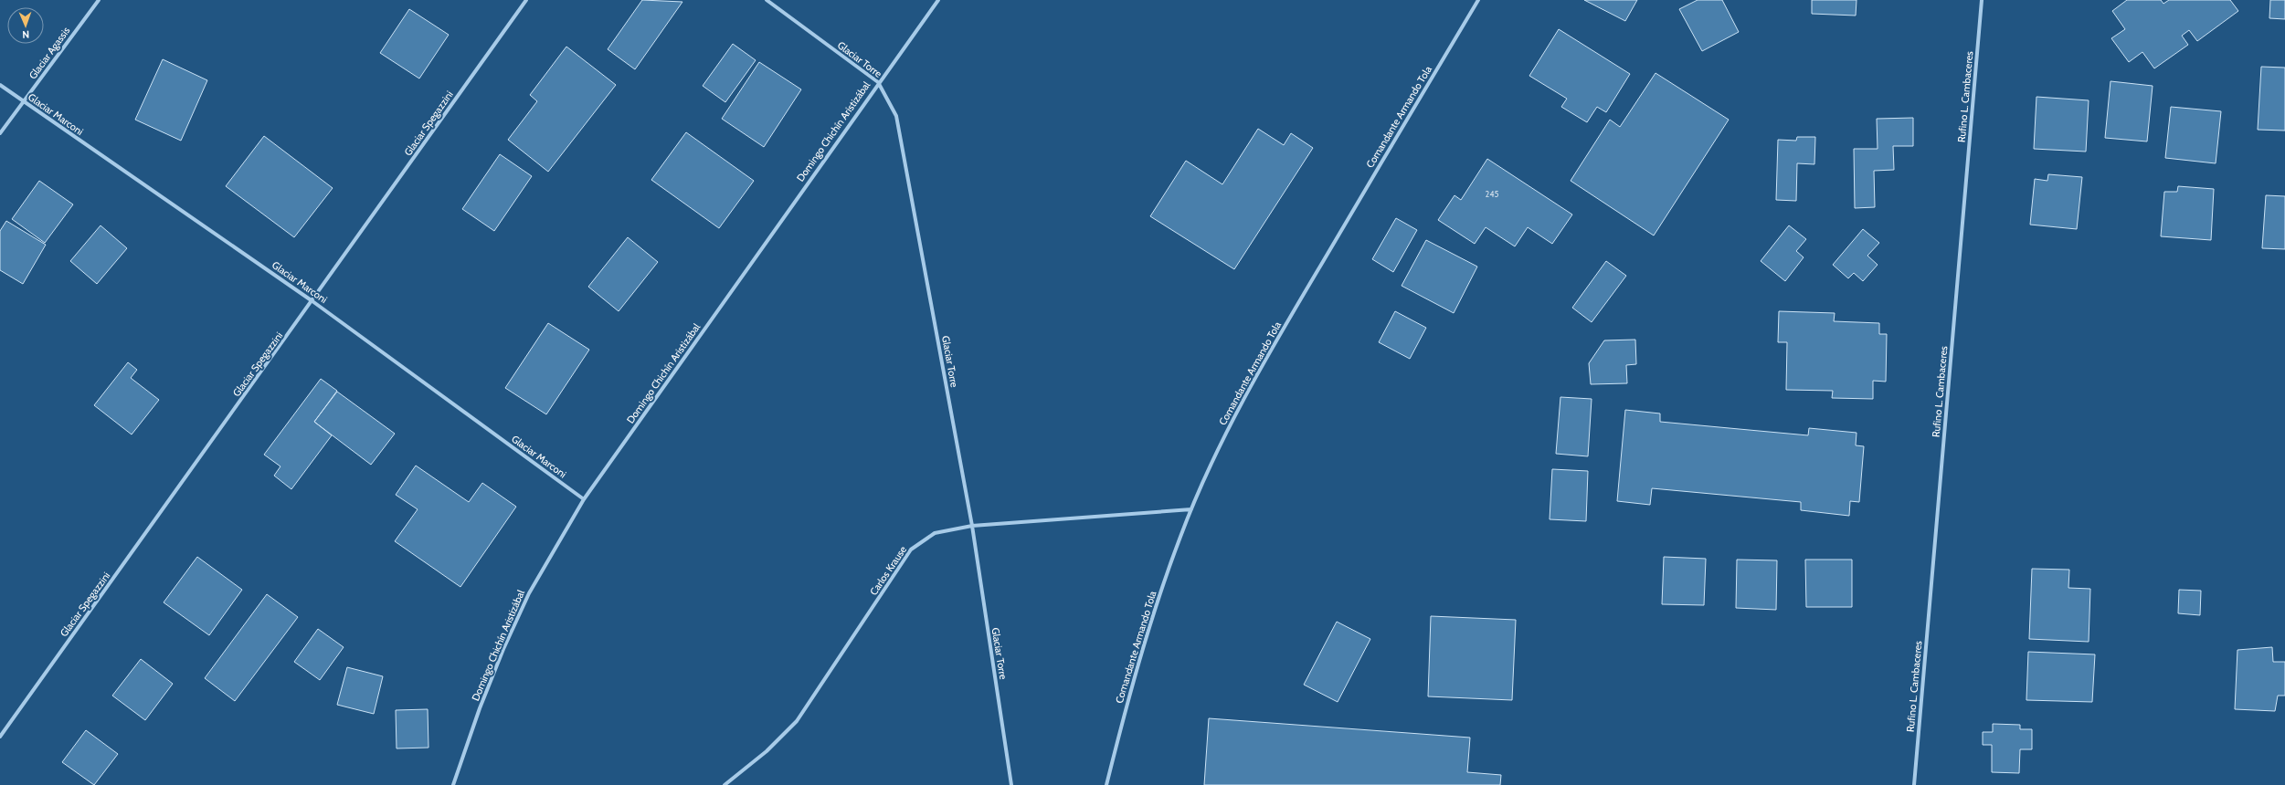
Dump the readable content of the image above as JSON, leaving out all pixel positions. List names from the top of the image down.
{
  "streets": {
    "street": [
      "Glaciar Agassis",
      "Glaciar Torre",
      "Rufino L. Cambaceres",
      "Glaciar Marconi",
      "Comandante Armando Tola",
      "Glaciar Spegazzini",
      "Domingo Chichín Aristizábal",
      "Carlos Krause"
    ]
  },
  "crossings": [
    ["Glaciar Agassis", "Glaciar Marconi"],
    ["Glaciar Torre", "Domingo Chichín Aristizábal"],
    ["Glaciar Torre", "Carlos Krause"],
    ["Glaciar Marconi", "Glaciar Spegazzini"],
    ["Glaciar Marconi", "Domingo Chichín Aristizábal"],
    ["Comandante Armando Tola", "Carlos Krause"]
  ],
  "house_numbers": ["245"],
  "north": "bottom"
}
